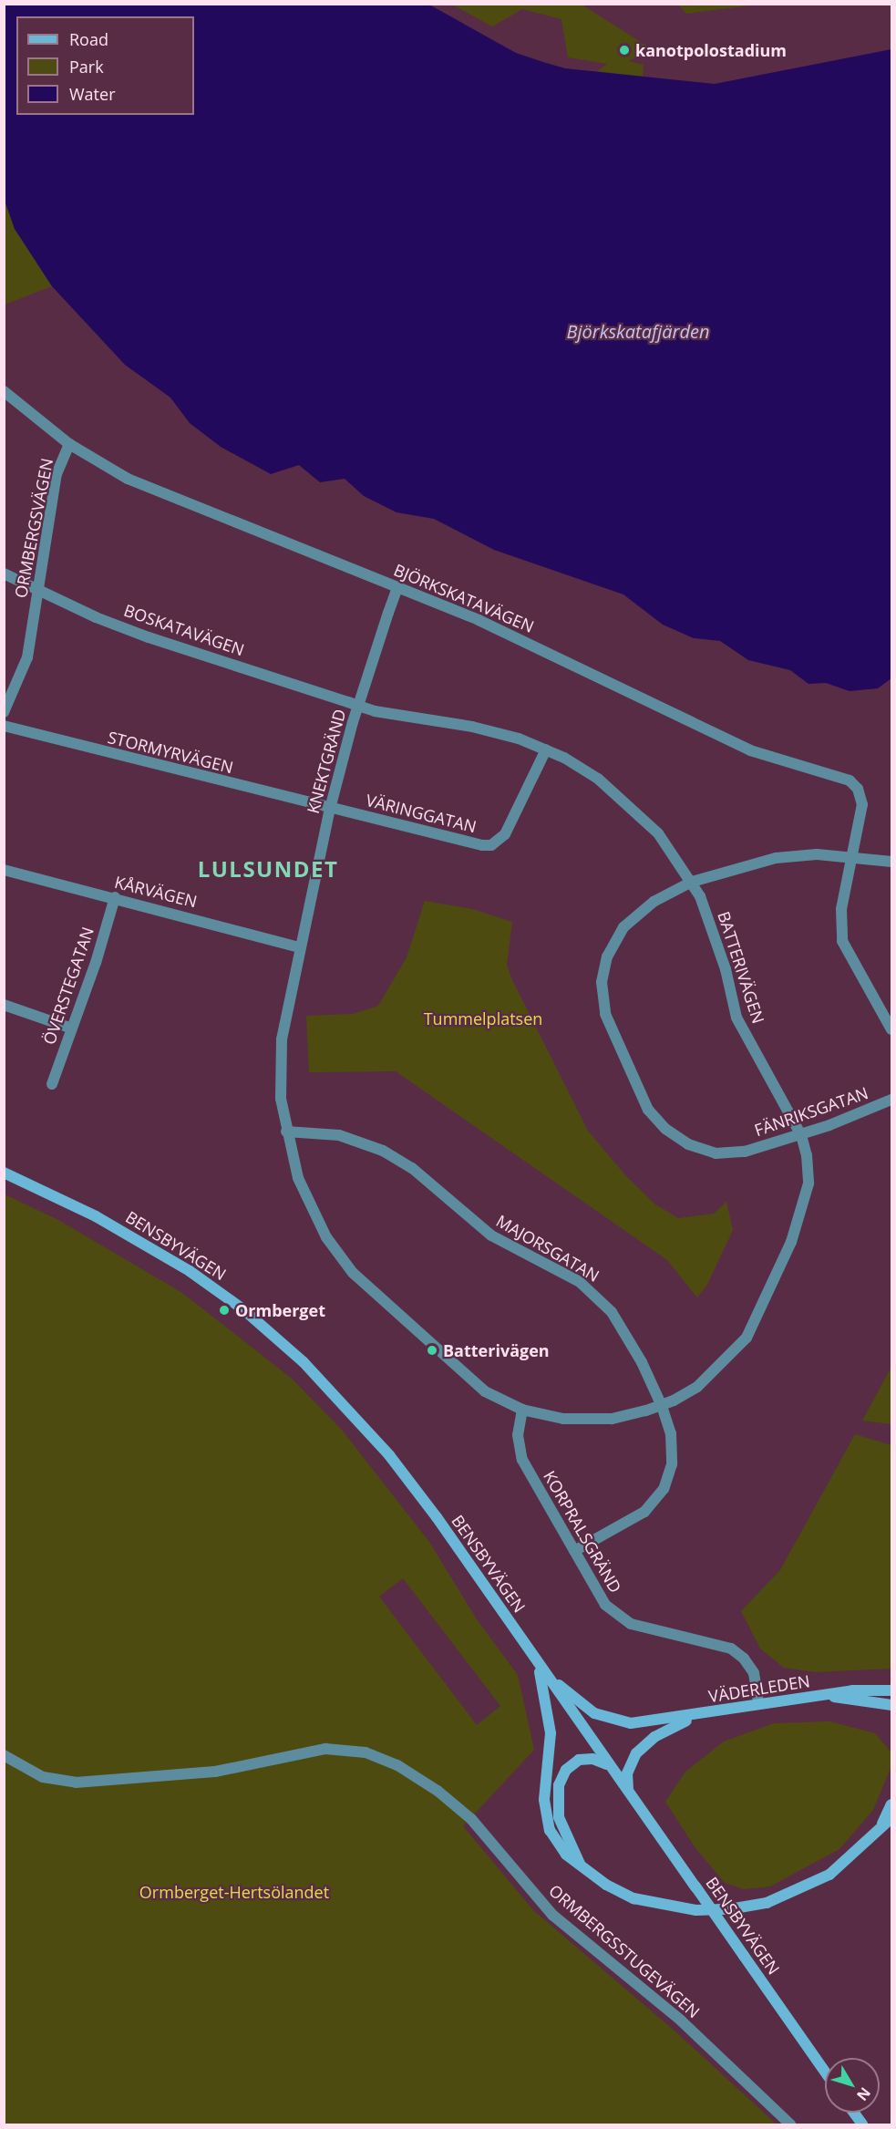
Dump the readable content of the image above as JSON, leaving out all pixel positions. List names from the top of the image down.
{
  "streets": {
    "main road": ["BENSBYVÄGEN", "VÄDERLEDEN"],
    "street": [
      "ORMBERGSVÄGEN",
      "BJÖRKSKATAVÄGEN",
      "BOSKATAVÄGEN",
      "STORMYRVÄGEN",
      "KNEKTGRÄND",
      "VÄRINGGATAN",
      "KÅRVÄGEN",
      "BATTERIVÄGEN",
      "ÖVERSTEGATAN",
      "FÄNRIKSGATAN",
      "MAJORSGATAN",
      "KORPRALSGRÄND",
      "ORMBERGSSTUGEVÄGEN"
    ]
  },
  "crossings": [
    ["ORMBERGSVÄGEN", "BJÖRKSKATAVÄGEN"],
    ["ORMBERGSVÄGEN", "BOSKATAVÄGEN"],
    ["BJÖRKSKATAVÄGEN", "KNEKTGRÄND"],
    ["BJÖRKSKATAVÄGEN", "FÄNRIKSGATAN"],
    ["BOSKATAVÄGEN", "KNEKTGRÄND"],
    ["BOSKATAVÄGEN", "BATTERIVÄGEN"],
    ["STORMYRVÄGEN", "KNEKTGRÄND"],
    ["STORMYRVÄGEN", "VÄRINGGATAN"],
    ["KNEKTGRÄND", "VÄRINGGATAN"],
    ["KNEKTGRÄND", "KÅRVÄGEN"],
    ["KNEKTGRÄND", "BATTERIVÄGEN"],
    ["VÄRINGGATAN", "BATTERIVÄGEN"],
    ["KÅRVÄGEN", "BATTERIVÄGEN"],
    ["KÅRVÄGEN", "ÖVERSTEGATAN"],
    ["BATTERIVÄGEN", "FÄNRIKSGATAN"],
    ["BATTERIVÄGEN", "MAJORSGATAN"],
    ["BATTERIVÄGEN", "KORPRALSGRÄND"],
    ["BENSBYVÄGEN", "VÄDERLEDEN"],
    ["MAJORSGATAN", "KORPRALSGRÄND"],
    ["KORPRALSGRÄND", "VÄDERLEDEN"]
  ],
  "districts": ["LULSUNDET"],
  "water": ["Björkskatafjärden"],
  "parks": ["Tummelplatsen", "Ormberget-Hertsölandet"],
  "places": ["kanotpolostadium", "Ormberget", "Batterivägen"],
  "legend": ["Road", "Park", "Water"],
  "north": "bottom right"
}
